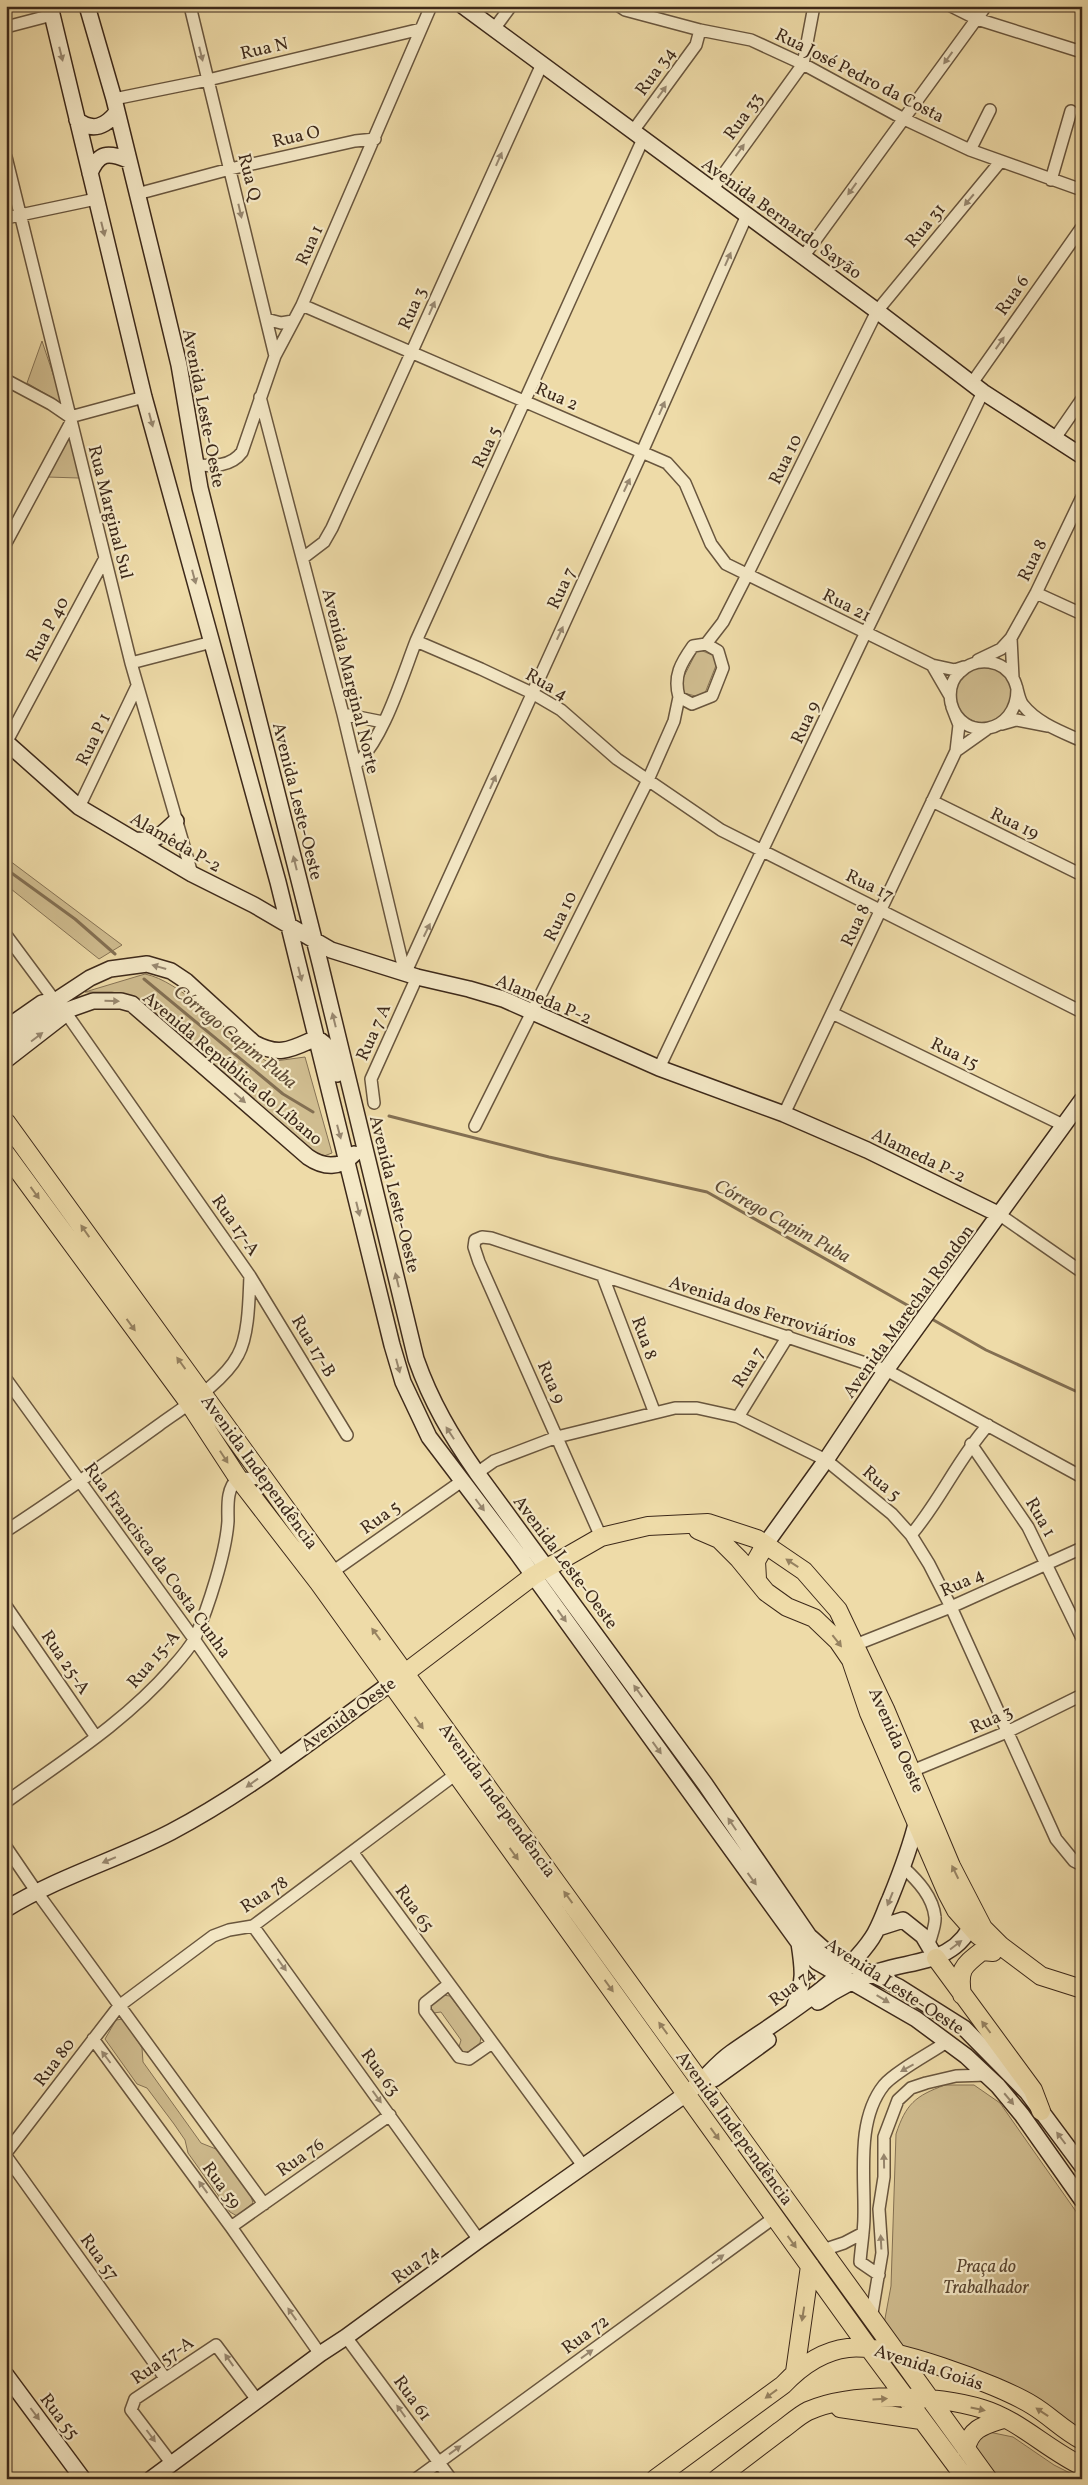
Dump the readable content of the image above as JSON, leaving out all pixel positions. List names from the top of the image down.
{
  "streets": {
    "main road": [
      "Avenida Bernardo Sayão",
      "Avenida Leste-Oeste",
      "Alameda P-2",
      "Avenida República do Líbano",
      "Avenida Marechal Rondon",
      "Avenida Independência",
      "Avenida Oeste",
      "Rua 74",
      "Avenida Goiás",
      "Rua 55"
    ],
    "street": [
      "Rua N",
      "Rua 34",
      "Rua José Pedro da Costa",
      "Rua 33",
      "Rua O",
      "Rua Q",
      "Rua 31",
      "Rua 1",
      "Rua 6",
      "Rua 3",
      "Rua 2",
      "Rua 5",
      "Rua 10",
      "Rua Marginal Sul",
      "Rua 8",
      "Rua 7",
      "Rua 21",
      "Rua P 40",
      "Avenida Marginal Norte",
      "Rua 4",
      "Rua 9",
      "Rua P 1",
      "Rua 19",
      "Rua 17",
      "Rua 7 A",
      "Rua 15",
      "Rua 17-A",
      "Avenida dos Ferroviários",
      "Rua 17-B",
      "Rua Francisca da Costa Cunha",
      "Rua 15-A",
      "Rua 25-A",
      "Rua 78",
      "Rua 65",
      "Rua 80",
      "Rua 63",
      "Rua 76",
      "Rua 59",
      "Rua 57",
      "Rua 72",
      "Rua 57-A",
      "Rua 61"
    ]
  },
  "crossings": [
    ["Rua N", "Rua Q"],
    ["Rua N", "Rua 1"],
    ["Rua N", "Avenida Leste-Oeste"],
    ["Rua 34", "Rua José Pedro da Costa"],
    ["Rua 34", "Avenida Bernardo Sayão"],
    ["Rua 34", "Rua 5"],
    ["Rua José Pedro da Costa", "Rua 33"],
    ["Rua José Pedro da Costa", "Rua 31"],
    ["Rua 33", "Avenida Bernardo Sayão"],
    ["Rua O", "Rua Q"],
    ["Rua O", "Rua 1"],
    ["Rua O", "Avenida Leste-Oeste"],
    ["Rua Q", "Rua 1"],
    ["Avenida Bernardo Sayão", "Rua 31"],
    ["Avenida Bernardo Sayão", "Rua 6"],
    ["Avenida Bernardo Sayão", "Rua 3"],
    ["Avenida Bernardo Sayão", "Rua 5"],
    ["Avenida Bernardo Sayão", "Rua 10"],
    ["Avenida Bernardo Sayão", "Rua 7"],
    ["Avenida Bernardo Sayão", "Rua 9"],
    ["Rua 31", "Rua 10"],
    ["Rua 1", "Rua 2"],
    ["Rua 1", "Avenida Leste-Oeste"],
    ["Rua 1", "Avenida Marginal Norte"],
    ["Rua 1", "Rua 4"],
    ["Rua 6", "Rua 9"],
    ["Rua 3", "Rua 2"],
    ["Rua 3", "Rua 5"],
    ["Rua 3", "Avenida Marginal Norte"],
    ["Rua 3", "Avenida Oeste"],
    ["Rua 2", "Rua 5"],
    ["Rua 2", "Rua 10"],
    ["Rua 2", "Rua 7"],
    ["Rua 2", "Rua 21"],
    ["Avenida Leste-Oeste", "Rua 5"],
    ["Avenida Leste-Oeste", "Alameda P-2"],
    ["Avenida Leste-Oeste", "Avenida República do Líbano"],
    ["Avenida Leste-Oeste", "Avenida Oeste"],
    ["Avenida Leste-Oeste", "Rua 74"],
    ["Rua 5", "Rua 8"],
    ["Rua 5", "Rua 7"],
    ["Rua 5", "Avenida Marginal Norte"],
    ["Rua 5", "Rua 4"],
    ["Rua 5", "Rua 9"],
    ["Rua 5", "Avenida Marechal Rondon"],
    ["Rua 5", "Avenida Independência"],
    ["Rua 10", "Rua 21"],
    ["Rua 10", "Rua 4"],
    ["Rua 10", "Alameda P-2"],
    ["Rua 10", "Rua 17"],
    ["Rua Marginal Sul", "Rua P 40"],
    ["Rua Marginal Sul", "Rua P 1"],
    ["Rua Marginal Sul", "Alameda P-2"],
    ["Rua 8", "Rua 21"],
    ["Rua 8", "Rua 19"],
    ["Rua 8", "Alameda P-2"],
    ["Rua 8", "Rua 17"],
    ["Rua 8", "Rua 15"],
    ["Rua 8", "Avenida dos Ferroviários"],
    ["Rua 7", "Avenida Marginal Norte"],
    ["Rua 7", "Rua 4"],
    ["Rua 7", "Alameda P-2"],
    ["Rua 7", "Rua 7 A"],
    ["Rua 7", "Avenida dos Ferroviários"],
    ["Rua 21", "Rua 9"],
    ["Rua P 40", "Alameda P-2"],
    ["Avenida Marginal Norte", "Alameda P-2"],
    ["Avenida Marginal Norte", "Rua 7 A"],
    ["Rua 4", "Rua 17"],
    ["Rua 4", "Avenida Oeste"],
    ["Rua 9", "Alameda P-2"],
    ["Rua 9", "Rua 17"],
    ["Rua 9", "Avenida dos Ferroviários"],
    ["Rua 9", "Avenida Oeste"],
    ["Rua P 1", "Alameda P-2"],
    ["Alameda P-2", "Rua 7 A"],
    ["Alameda P-2", "Avenida Marechal Rondon"],
    ["Rua 15", "Avenida Marechal Rondon"],
    ["Avenida República do Líbano", "Rua 17-A"],
    ["Rua 17-A", "Rua 17-B"],
    ["Rua 17-A", "Avenida Independência"],
    ["Rua 17-A", "Rua Francisca da Costa Cunha"],
    ["Avenida dos Ferroviários", "Avenida Marechal Rondon"],
    ["Avenida Marechal Rondon", "Avenida Oeste"],
    ["Avenida Independência", "Rua 15-A"],
    ["Avenida Independência", "Avenida Oeste"],
    ["Avenida Independência", "Rua 78"],
    ["Avenida Independência", "Rua 74"],
    ["Avenida Independência", "Rua 72"],
    ["Avenida Independência", "Avenida Goiás"],
    ["Rua Francisca da Costa Cunha", "Rua 15-A"],
    ["Rua Francisca da Costa Cunha", "Avenida Oeste"],
    ["Rua 15-A", "Rua 25-A"],
    ["Avenida Oeste", "Rua 74"],
    ["Avenida Oeste", "Rua 59"],
    ["Rua 78", "Rua 65"],
    ["Rua 78", "Rua 80"],
    ["Rua 78", "Rua 63"],
    ["Rua 78", "Rua 59"],
    ["Rua 65", "Rua 74"],
    ["Rua 74", "Rua 63"],
    ["Rua 74", "Rua 59"],
    ["Rua 74", "Rua 57-A"],
    ["Rua 74", "Rua 61"],
    ["Rua 80", "Rua 59"],
    ["Rua 80", "Rua 57"],
    ["Rua 63", "Rua 76"],
    ["Rua 76", "Rua 59"],
    ["Rua 57", "Rua 57-A"],
    ["Rua 72", "Rua 61"]
  ],
  "one_way": [
    "Rua 34",
    "Rua 33",
    "Rua Q",
    "Rua 6",
    "Rua 3",
    "Rua 7",
    "Rua 63",
    "Rua 72",
    "Rua 61",
    "Rua 55"
  ],
  "water": ["Córrego Capim Puba"],
  "parks": ["Praça do Trabalhador"]
}
